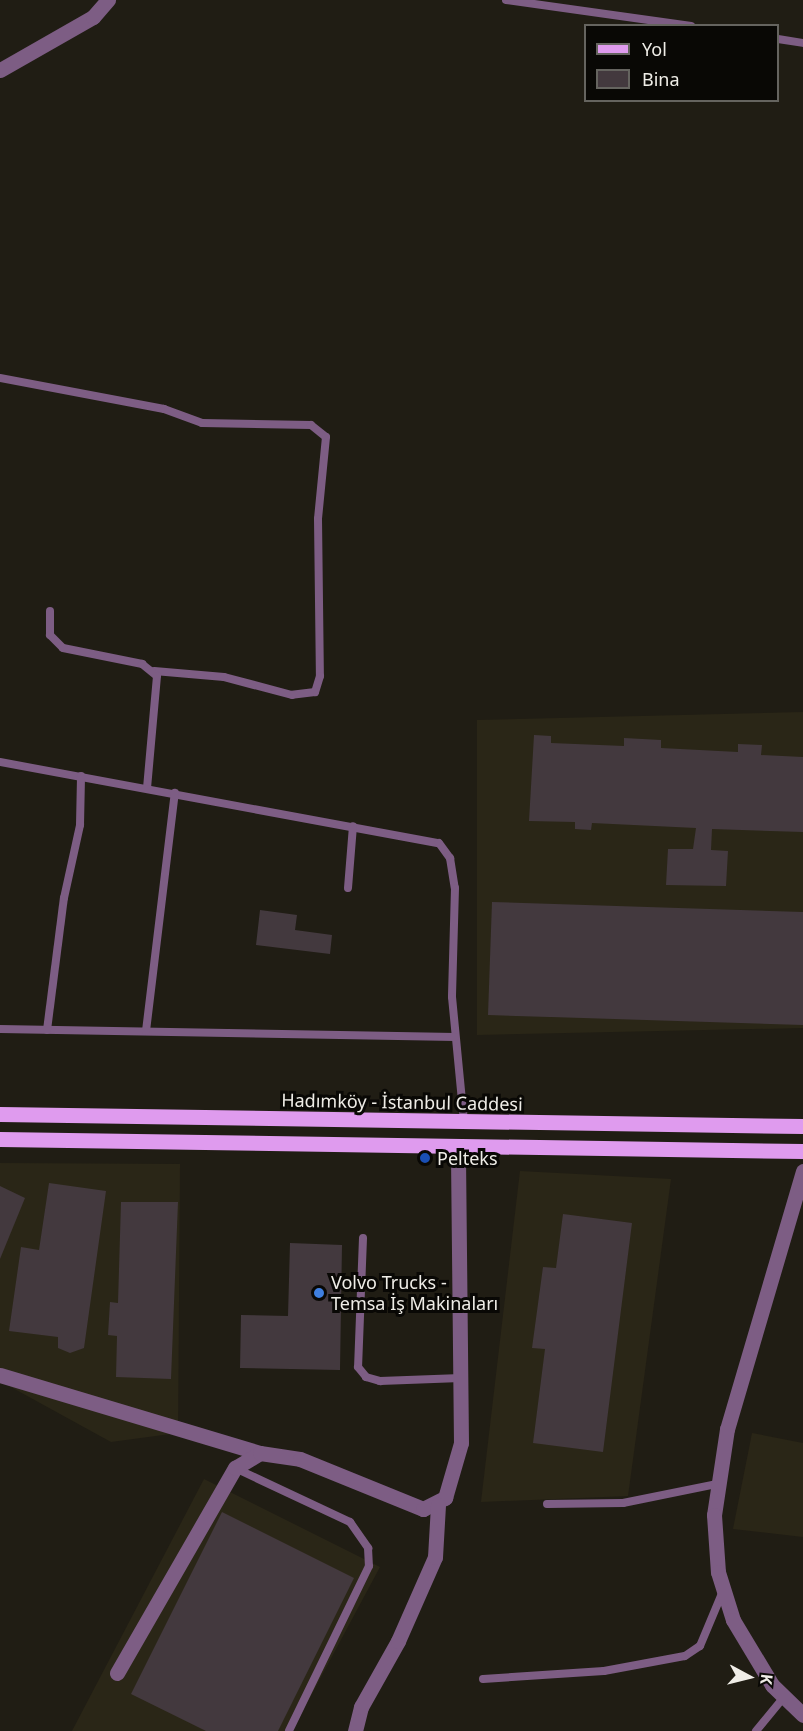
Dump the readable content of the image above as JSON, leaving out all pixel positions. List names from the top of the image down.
{
  "streets": {
    "main road": ["Hadımköy - İstanbul Caddesi"]
  },
  "places": ["Pelteks", "Volvo Trucks - Temsa İş Makinaları"],
  "legend": ["Yol", "Bina"],
  "north": "right"
}
